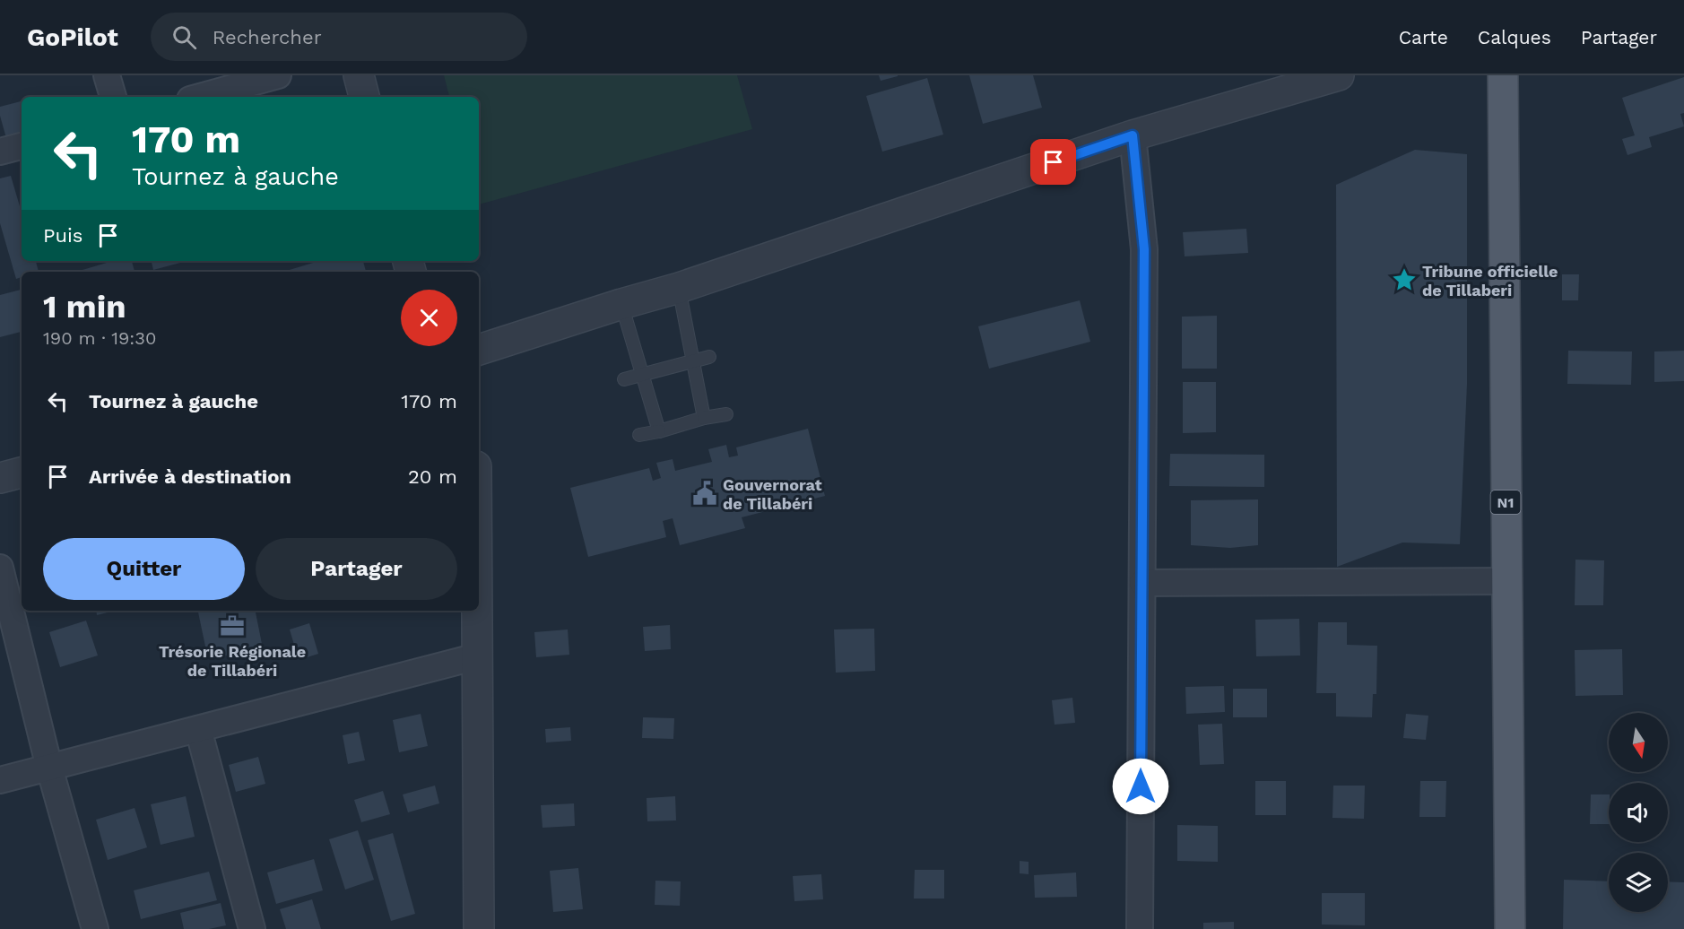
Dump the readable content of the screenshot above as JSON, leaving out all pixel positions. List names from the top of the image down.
{
  "streets": {
    "main road": ["N1"]
  },
  "places": {
    "place": ["Tribune officielle de Tillaberi"],
    "public building": ["Gouvernorat de Tillabéri"],
    "office": ["Trésorie Régionale de Tillabéri"]
  },
  "north": "bottom",
  "page": {
    "header": "GoPilot",
    "search": "Rechercher",
    "nav": ["Carte", "Calques", "Partager"],
    "turn": ["170 m", "Tournez à gauche"],
    "then": "Puis",
    "heading": ["1 min", "190 m · 19:30"],
    "list": [
      {
        "name": "Tournez à gauche",
        "value": "170 m"
      },
      {
        "name": "Arrivée à destination",
        "value": "20 m"
      }
    ],
    "buttons": ["Quitter", "Partager"]
  }
}
